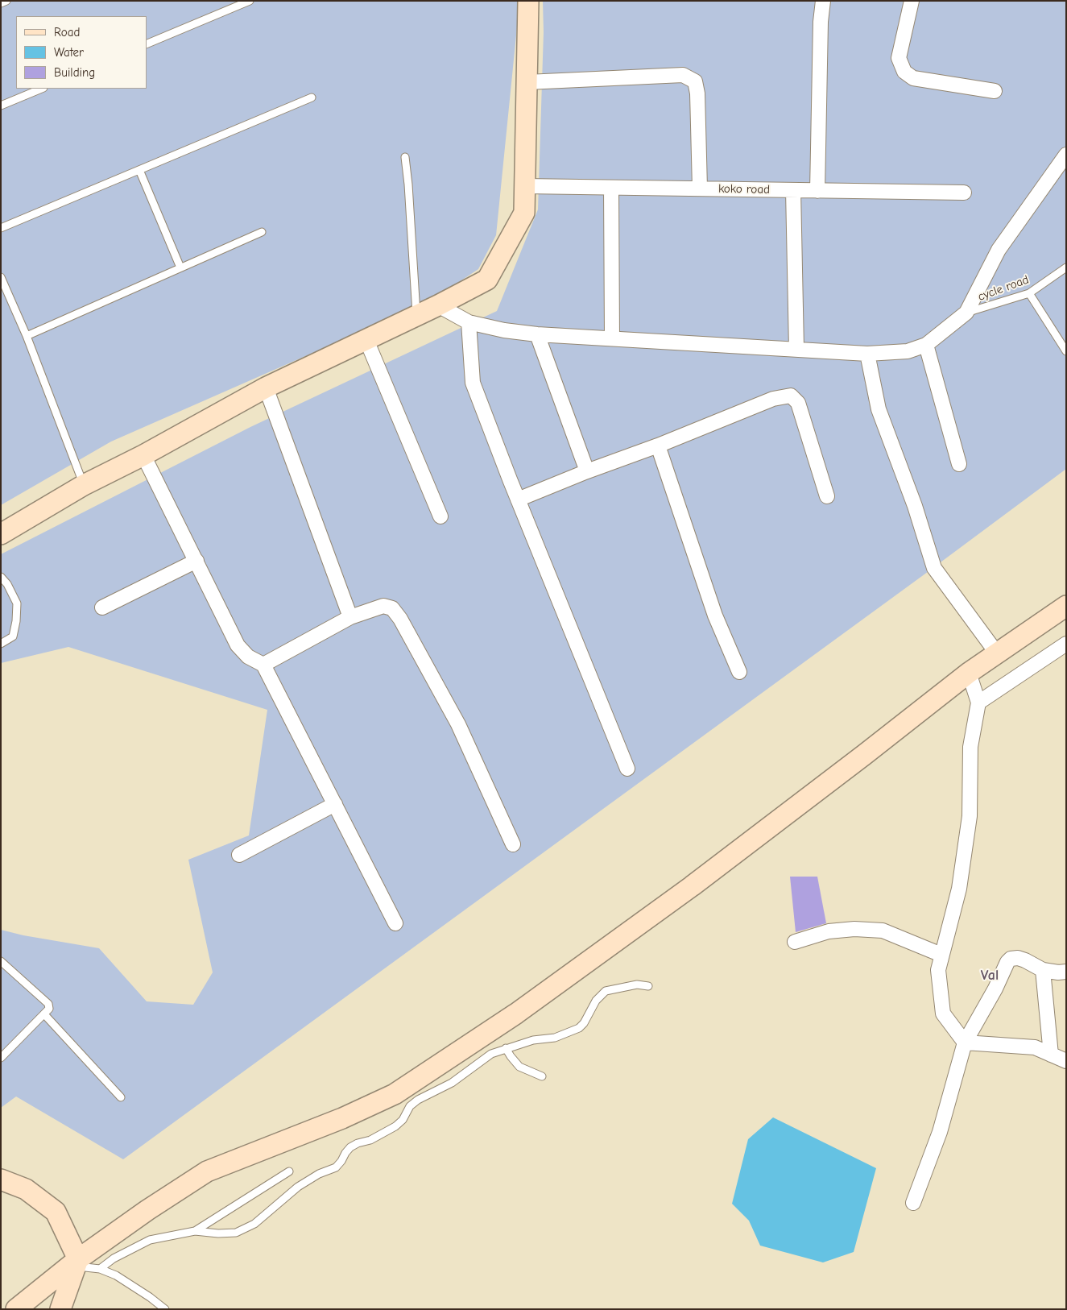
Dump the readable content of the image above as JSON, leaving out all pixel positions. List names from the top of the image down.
{
  "streets": {
    "street": ["koko road"],
    "lane": ["cycle road"]
  },
  "districts": ["Val"],
  "legend": ["Road", "Water", "Building"]
}
